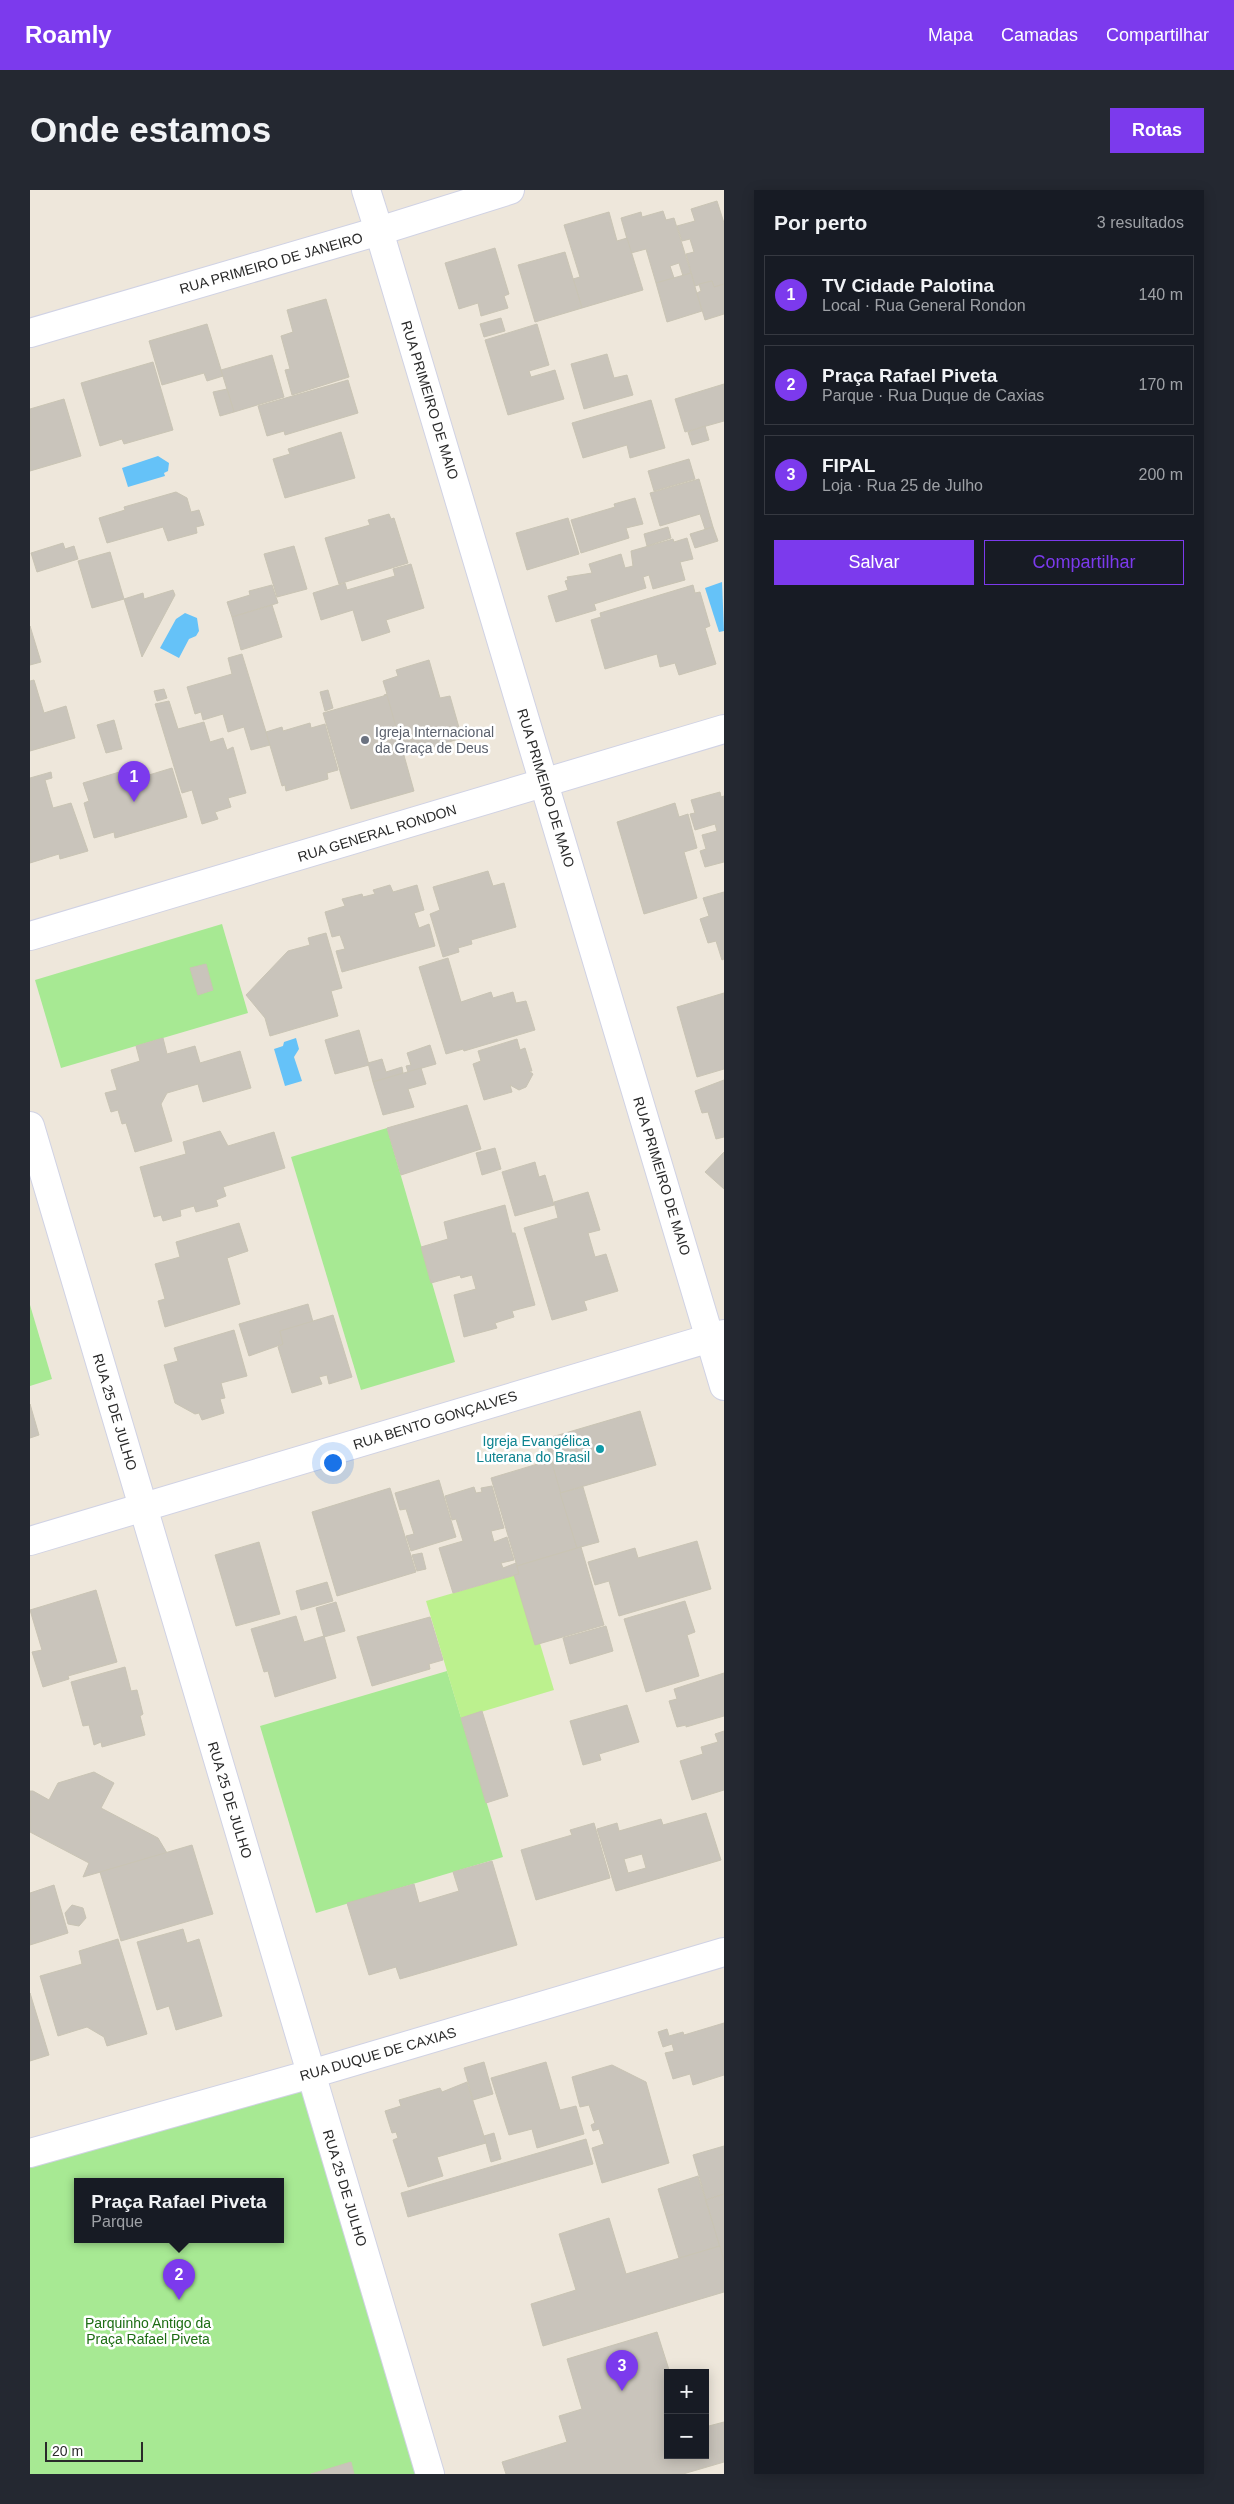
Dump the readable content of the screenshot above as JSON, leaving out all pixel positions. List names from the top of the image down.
{
  "streets": {
    "street": [
      "RUA PRIMEIRO DE JANEIRO",
      "RUA PRIMEIRO DE MAIO",
      "RUA GENERAL RONDON",
      "RUA 25 DE JULHO",
      "RUA BENTO GONÇALVES",
      "RUA DUQUE DE CAXIAS"
    ]
  },
  "crossings": [
    ["RUA PRIMEIRO DE JANEIRO", "RUA PRIMEIRO DE MAIO"],
    ["RUA PRIMEIRO DE MAIO", "RUA GENERAL RONDON"],
    ["RUA PRIMEIRO DE MAIO", "RUA BENTO GONÇALVES"],
    ["RUA 25 DE JULHO", "RUA BENTO GONÇALVES"],
    ["RUA 25 DE JULHO", "RUA DUQUE DE CAXIAS"]
  ],
  "parks": ["Parquinho Antigo da Praça Rafael Piveta"],
  "places": ["Igreja Internacional da Graça de Deus", "Igreja Evangélica Luterana do Brasil"],
  "scale_bar": "20 m",
  "page": {
    "header": "Roamly",
    "nav": ["Mapa", "Camadas", "Compartilhar"],
    "buttons": [
      "Rotas",
      ["Salvar", "Compartilhar"]
    ],
    "title": "Onde estamos",
    "heading": ["Por perto", "3 resultados"],
    "list": [
      {
        "mark": "1",
        "name": "TV Cidade Palotina",
        "note": "Local · Rua General Rondon",
        "value": "140 m"
      },
      {
        "mark": "2",
        "name": "Praça Rafael Piveta",
        "note": "Parque · Rua Duque de Caxias",
        "value": "170 m"
      },
      {
        "mark": "3",
        "name": "FIPAL",
        "note": "Loja · Rua 25 de Julho",
        "value": "200 m"
      }
    ],
    "pins": ["1", "2", "3"],
    "popup": ["Praça Rafael Piveta", "Parque"],
    "map_buttons": ["+", "−"],
    "scale": "20 m"
  }
}
